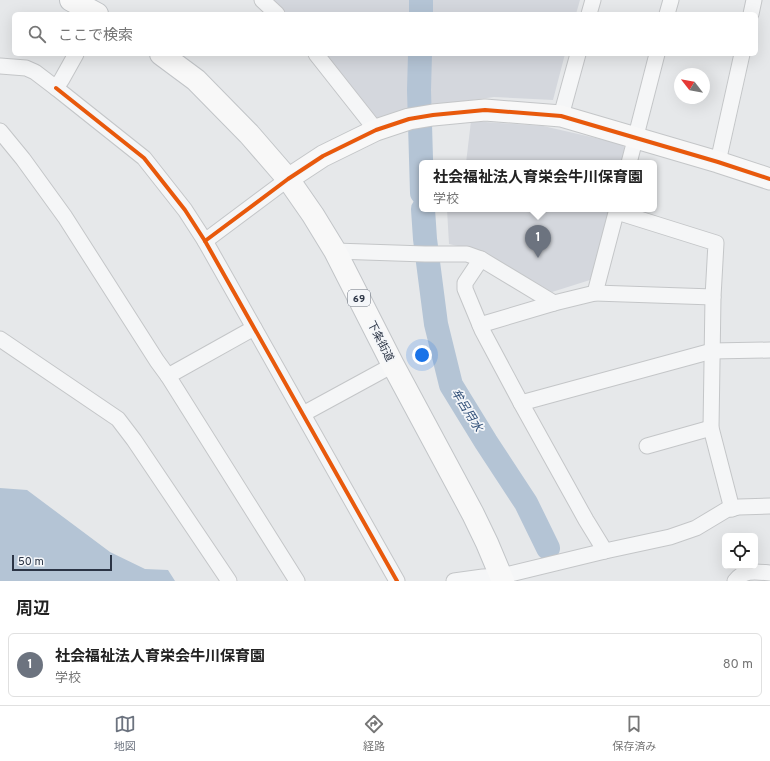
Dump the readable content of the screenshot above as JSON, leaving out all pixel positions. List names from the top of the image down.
{
  "streets": {
    "main road": ["69", "下条街道"]
  },
  "water": ["牟呂用水"],
  "scale_bar": "50 m",
  "north": "top left",
  "page": {
    "search": "ここで検索",
    "popup": ["社会福祉法人育栄会牛川保育園", "学校"],
    "pins": "1",
    "scale": "50 m",
    "heading": "周辺",
    "list": [
      {
        "mark": "1",
        "name": "社会福祉法人育栄会牛川保育園",
        "note": "学校",
        "value": "80 m"
      }
    ],
    "nav": ["地図", "経路", "保存済み"]
  }
}
